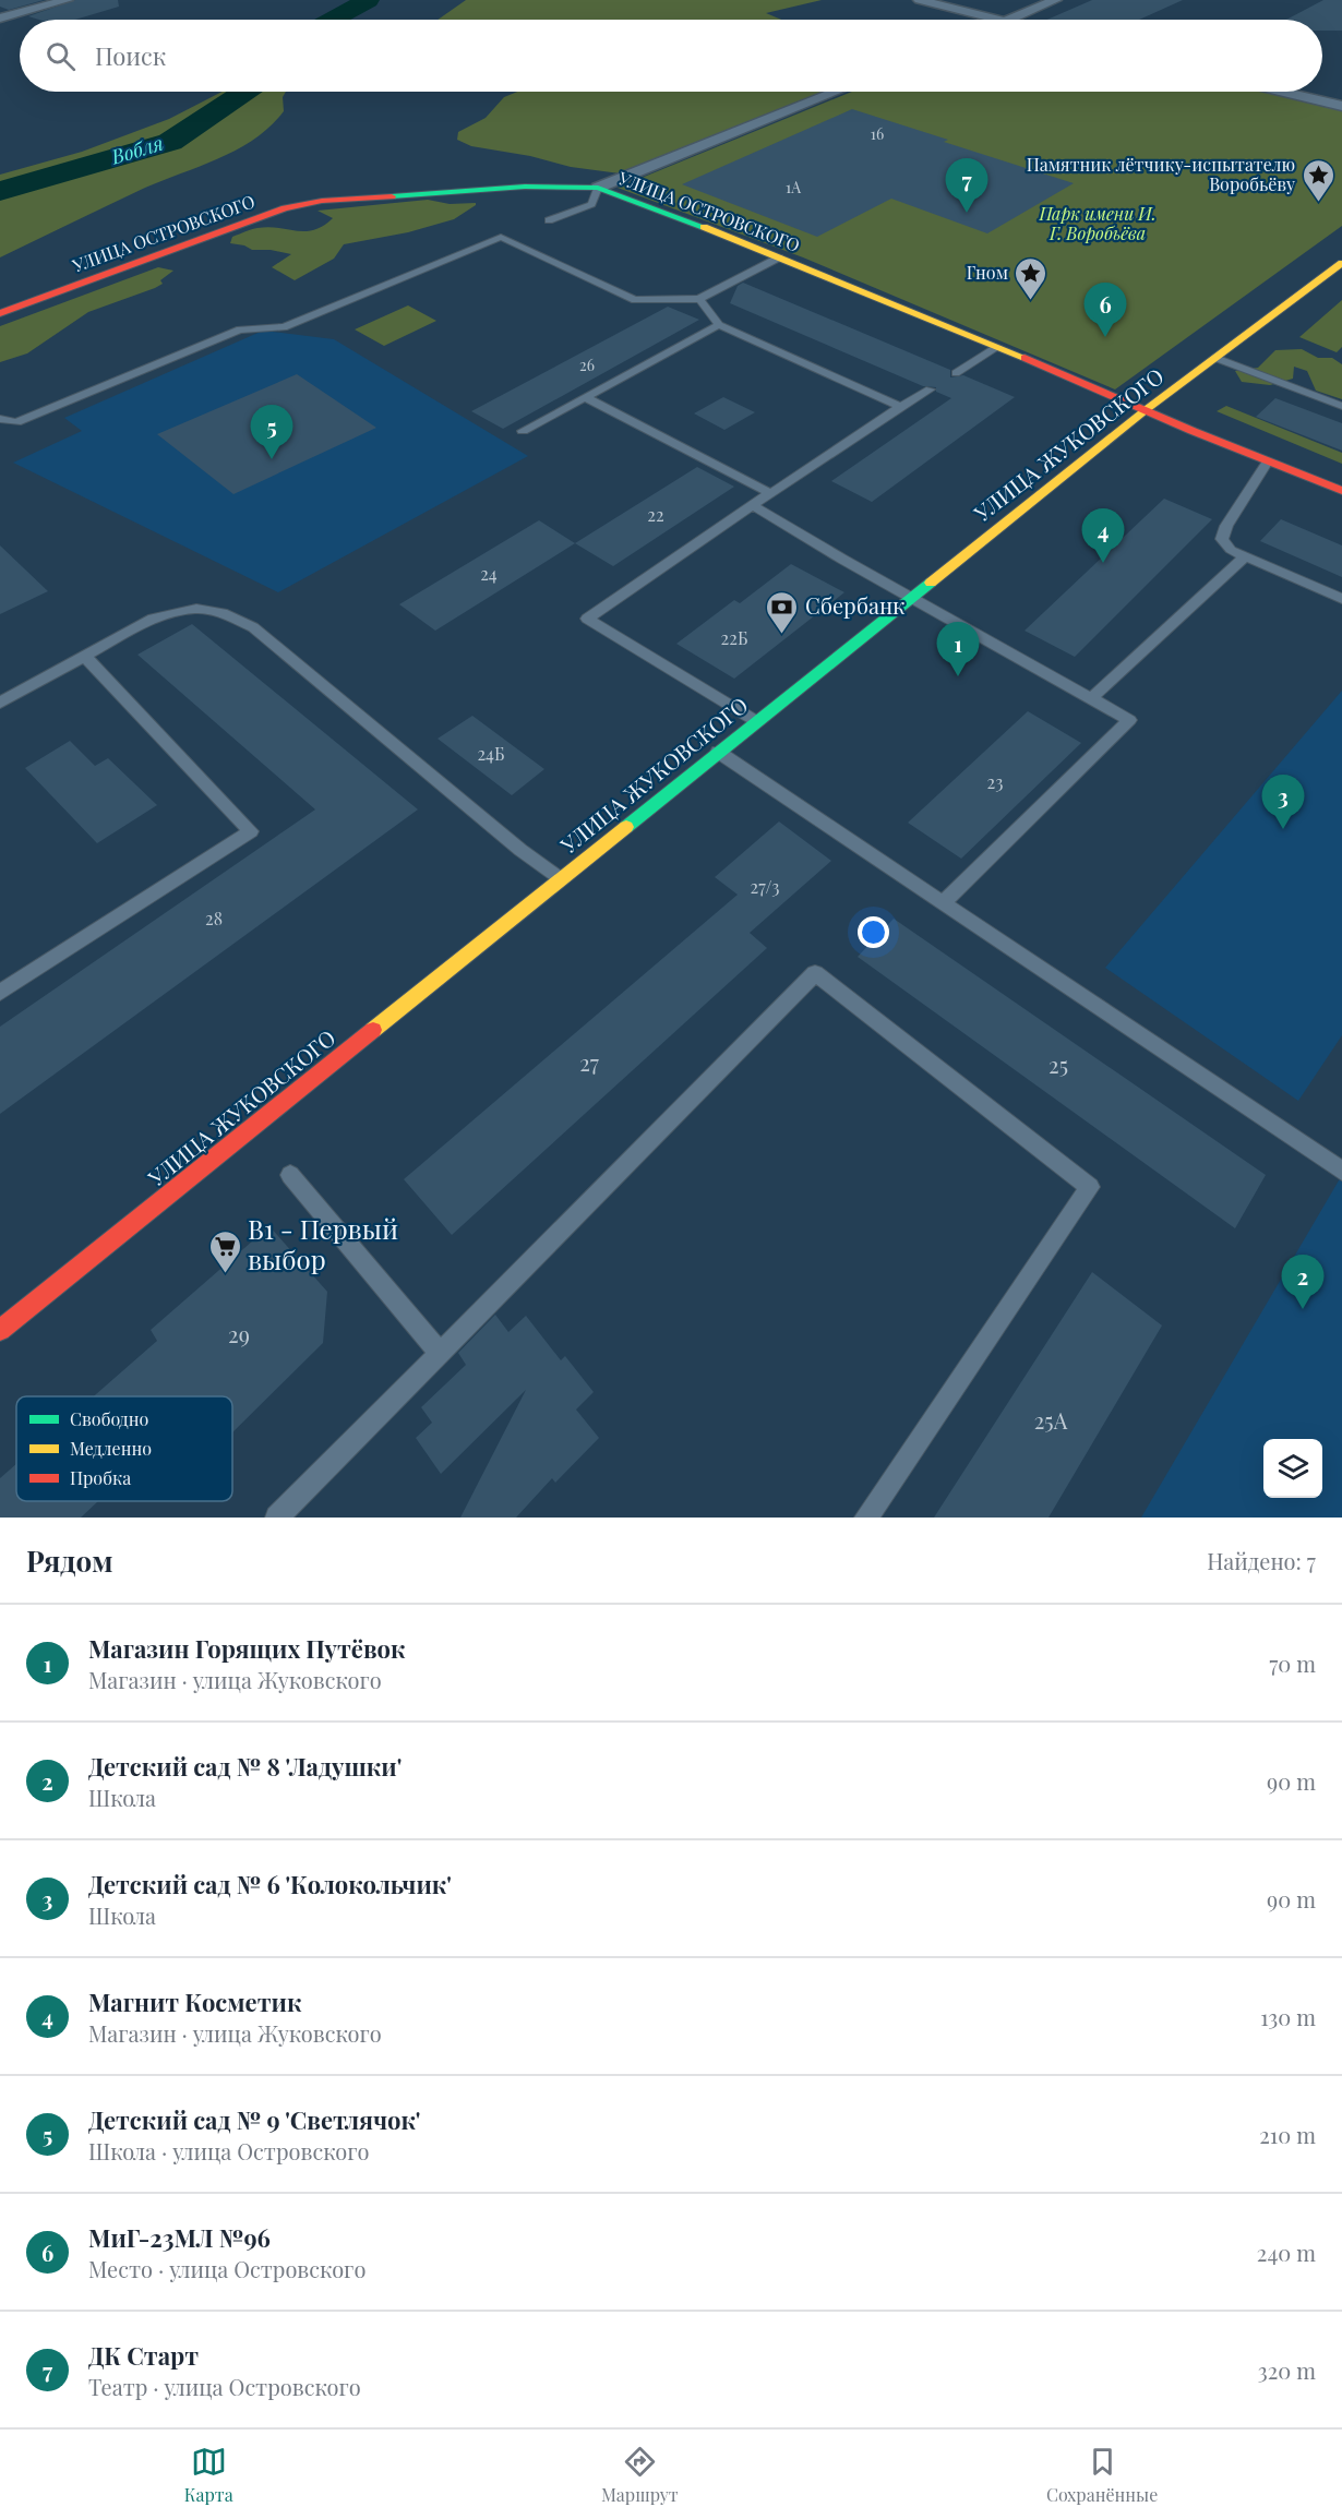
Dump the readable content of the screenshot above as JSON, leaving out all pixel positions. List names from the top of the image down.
{
  "streets": {
    "street": ["УЛИЦА ОСТРОВСКОГО", "УЛИЦА ЖУКОВСКОГО"]
  },
  "crossings": [
    ["УЛИЦА ОСТРОВСКОГО", "УЛИЦА ЖУКОВСКОГО"]
  ],
  "water": ["Вобля"],
  "parks": ["Парк имени И. Г. Воробьёва"],
  "places": {
    "place": ["Памятник лётчику-испытателю Воробьёву", "Гном"],
    "bank": ["Сбербанк"],
    "supermarket": ["В1 - Первый выбор"]
  },
  "house_numbers": [
    "16",
    "1А",
    "26",
    "22",
    "24",
    "22Б",
    "24Б",
    "23",
    "27/3",
    "28",
    "27",
    "25",
    "29",
    "25А"
  ],
  "legend": ["Свободно", "Медленно", "Пробка"],
  "page": {
    "search": "Поиск",
    "pins": [
      "7",
      "6",
      "5",
      "4",
      "1",
      "3",
      "2"
    ],
    "heading": ["Рядом", "Найдено: 7"],
    "list": [
      {
        "mark": "1",
        "name": "Магазин Горящих Путёвок",
        "note": "Магазин · улица Жуковского",
        "value": "70 m"
      },
      {
        "mark": "2",
        "name": "Детский сад № 8 'Ладушки'",
        "note": "Школа",
        "value": "90 m"
      },
      {
        "mark": "3",
        "name": "Детский сад № 6 'Колокольчик'",
        "note": "Школа",
        "value": "90 m"
      },
      {
        "mark": "4",
        "name": "Магнит Косметик",
        "note": "Магазин · улица Жуковского",
        "value": "130 m"
      },
      {
        "mark": "5",
        "name": "Детский сад № 9 'Светлячок'",
        "note": "Школа · улица Островского",
        "value": "210 m"
      },
      {
        "mark": "6",
        "name": "МиГ-23МЛ №96",
        "note": "Место · улица Островского",
        "value": "240 m"
      },
      {
        "mark": "7",
        "name": "ДК Старт",
        "note": "Театр · улица Островского",
        "value": "320 m"
      }
    ],
    "nav": ["Карта", "Маршрут", "Сохранённые"]
  }
}
